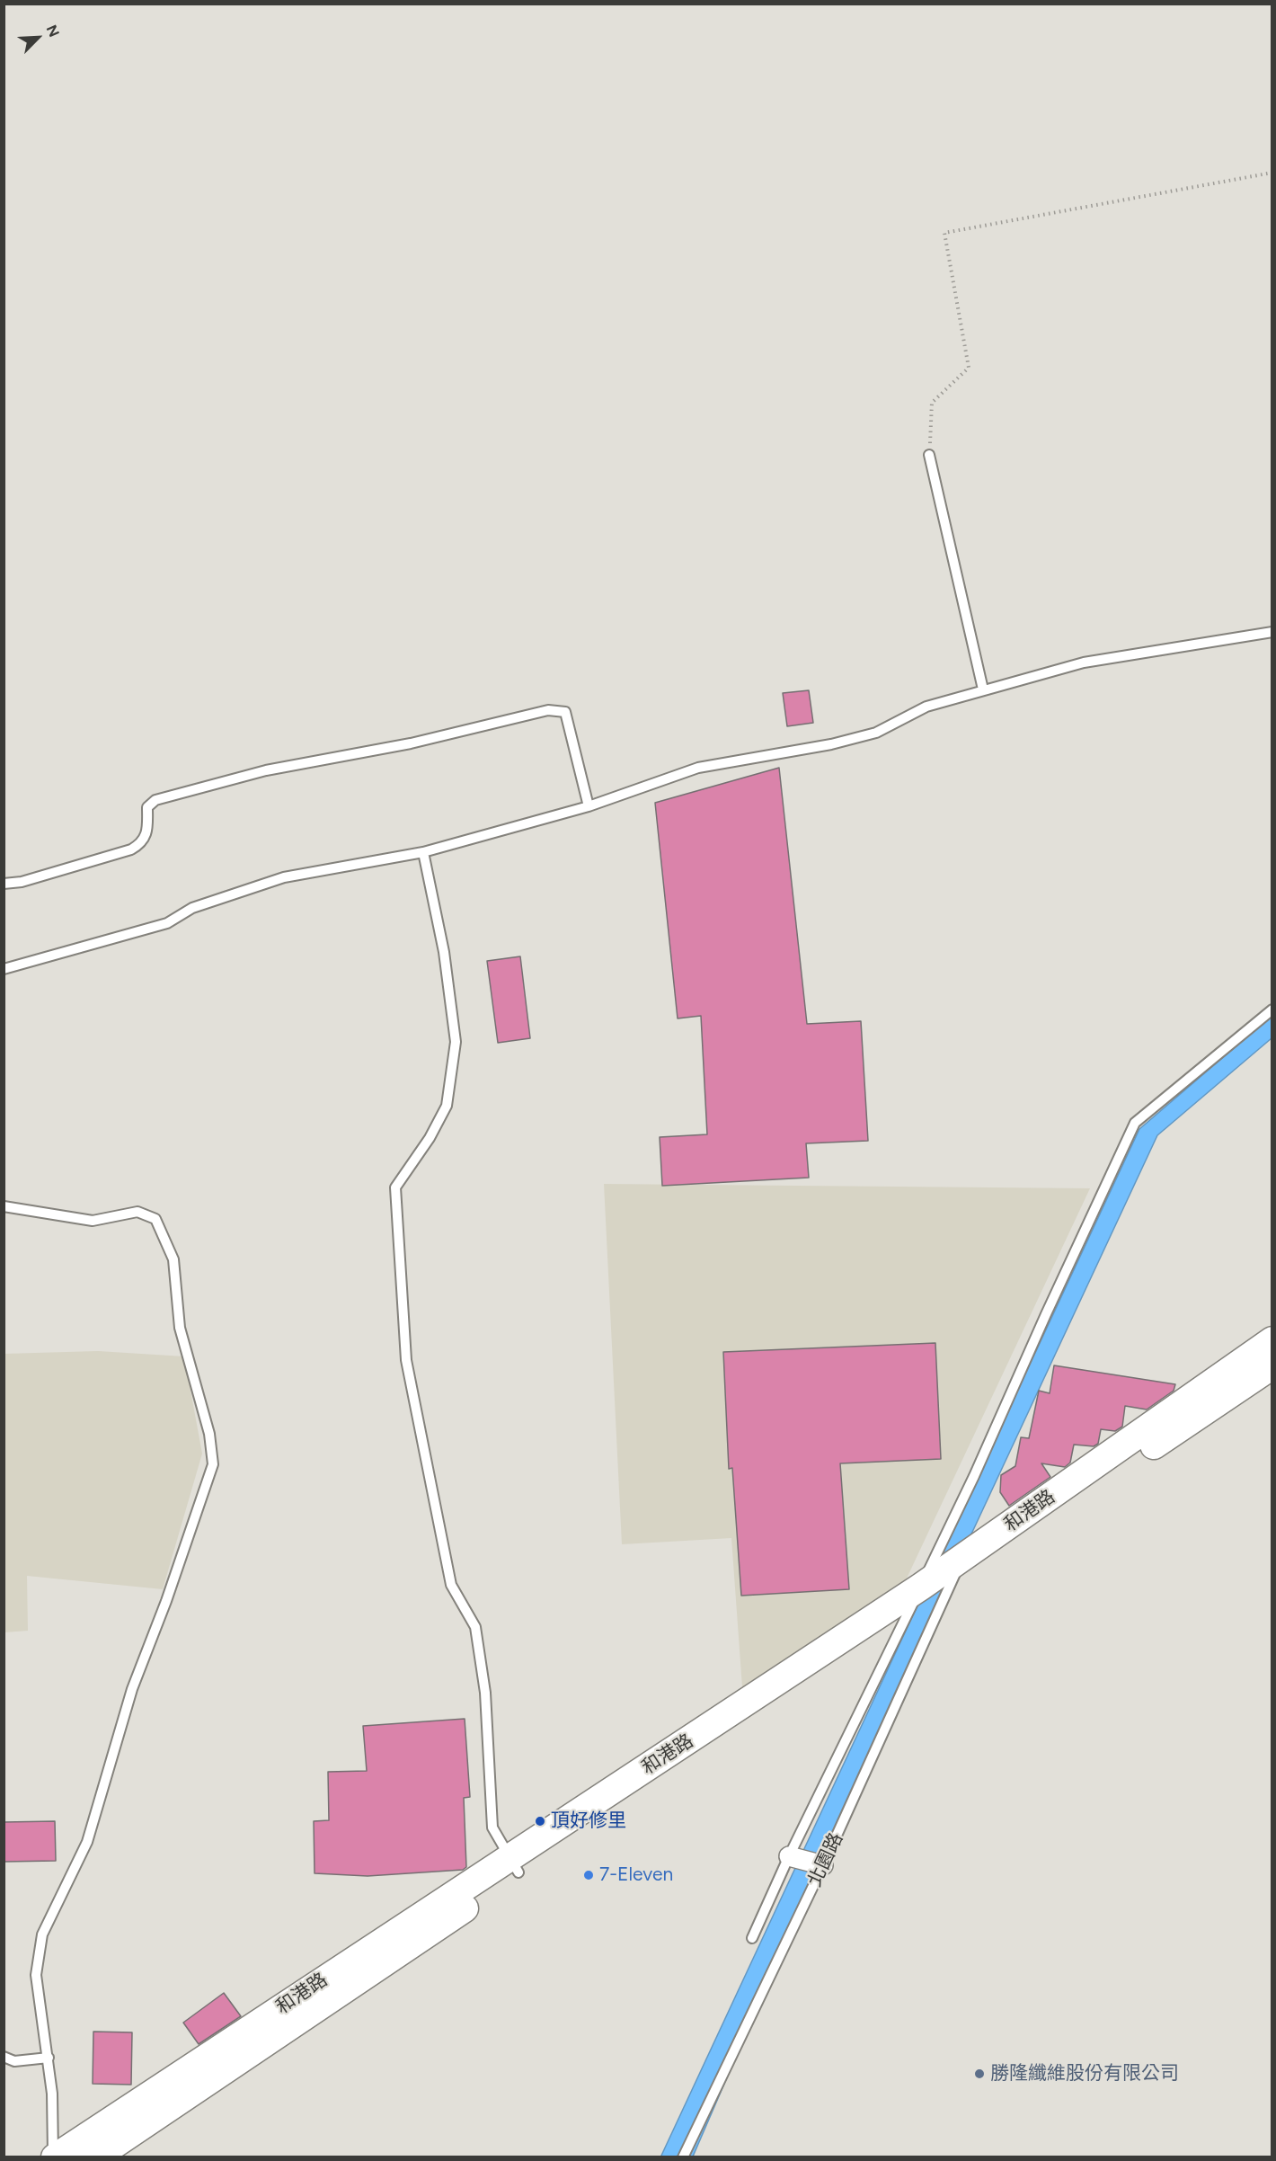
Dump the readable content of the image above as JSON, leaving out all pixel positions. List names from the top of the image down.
{
  "streets": {
    "main road": ["和港路"],
    "lane": ["北園路"]
  },
  "crossings": [
    ["和港路", "北園路"]
  ],
  "places": ["頂好修里", "7-Eleven", "勝隆纖維股份有限公司"],
  "north": "top right"
}
